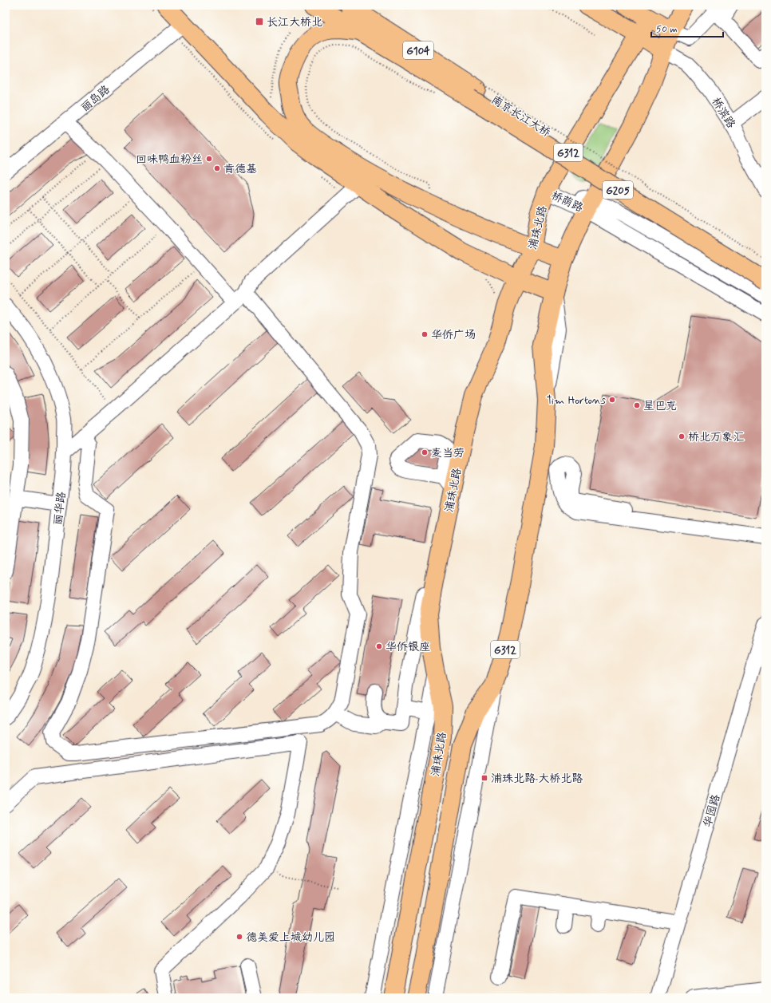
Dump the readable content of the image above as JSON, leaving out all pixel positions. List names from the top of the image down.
{
  "streets": {
    "main road": [
      "G104",
      "南京长江大桥",
      "G312",
      "G205",
      "浦珠北路"
    ],
    "street": [
      "丽岛路",
      "桥滨路",
      "桥荫路",
      "丽华路",
      "华园路"
    ]
  },
  "crossings": [
    ["G104", "南京长江大桥"],
    ["桥滨路", "浦珠北路"],
    ["桥荫路", "浦珠北路"]
  ],
  "places": {
    "transit": ["长江大桥北", "浦珠北路·大桥北路"],
    "other": [
      "回味鸭血粉丝",
      "肯德基",
      "华侨广场",
      "Tim Hortons",
      "星巴克",
      "桥北万象汇",
      "麦当劳",
      "华侨银座",
      "德美爱上城幼儿园"
    ]
  },
  "scale_bar": "50 m"
}
